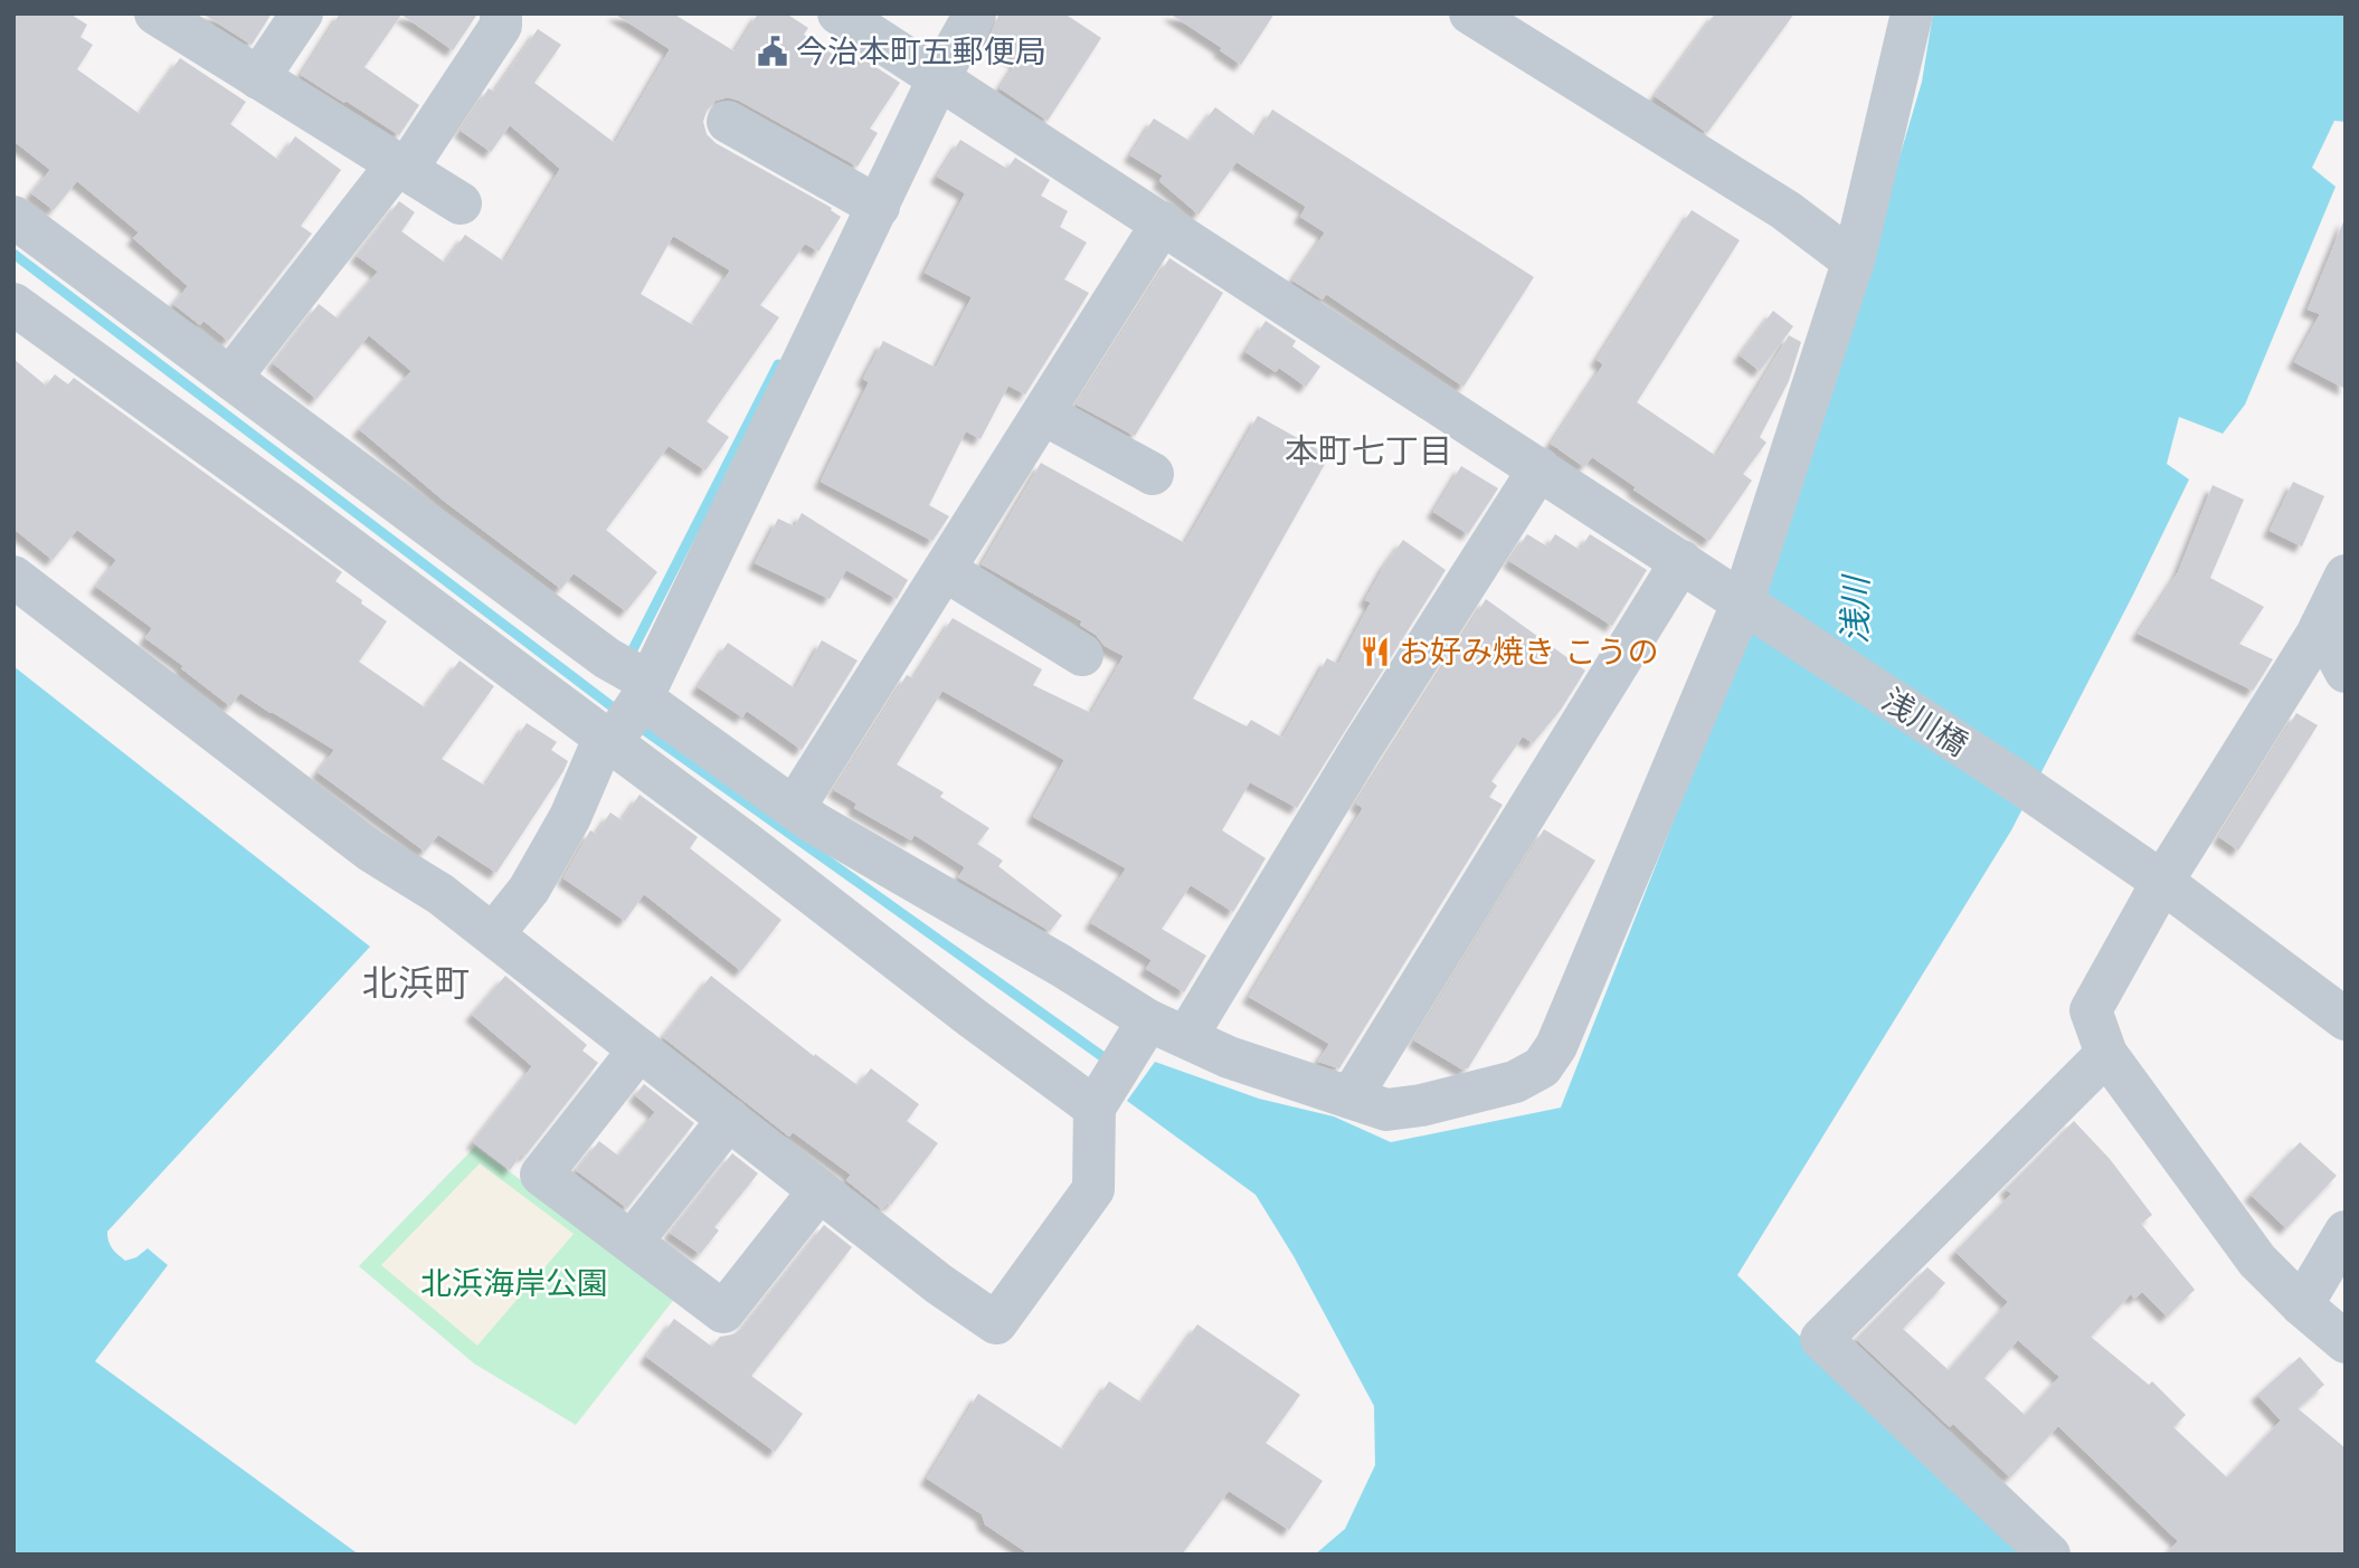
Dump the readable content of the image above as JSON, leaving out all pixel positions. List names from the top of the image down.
{
  "streets": {
    "street": ["浅川橋"]
  },
  "districts": ["本町七丁目", "北浜町"],
  "water": ["浅川"],
  "parks": ["北浜海岸公園"],
  "places": {
    "public building": ["今治本町五郵便局"],
    "restaurant": ["お好み焼き こうの"]
  }
}
